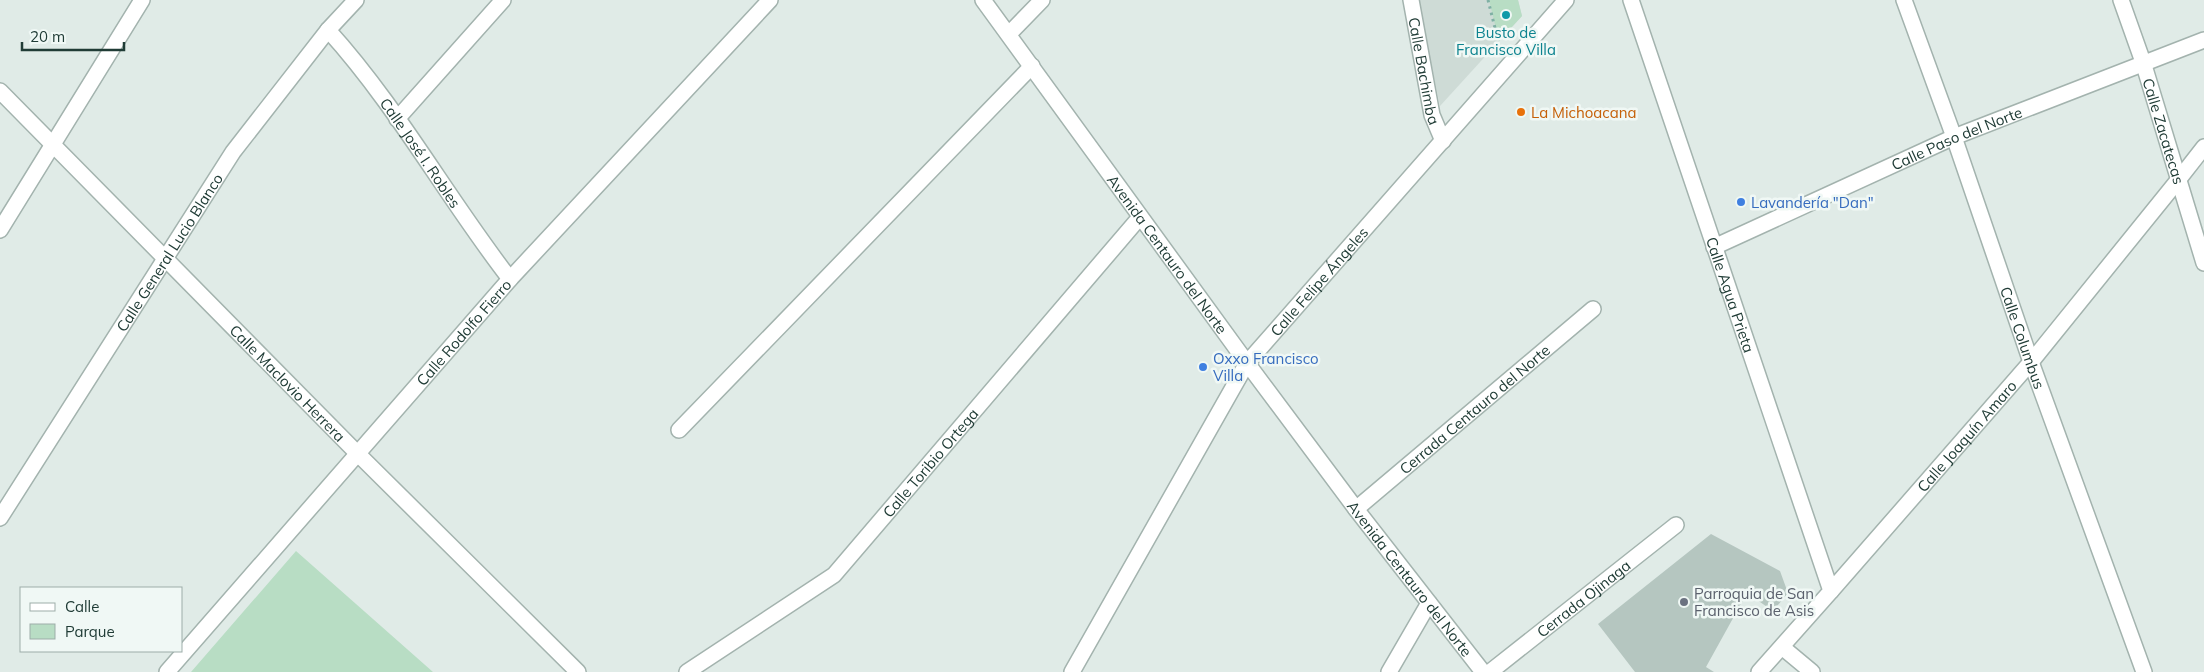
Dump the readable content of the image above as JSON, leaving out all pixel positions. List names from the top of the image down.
{
  "streets": {
    "street": [
      "Calle Bachimba",
      "Calle Zacatecas",
      "Calle Paso del Norte",
      "Calle José I. Robles",
      "Calle General Lucio Blanco",
      "Avenida Centauro del Norte",
      "Calle Felipe Ángeles",
      "Calle Agua Prieta",
      "Calle Rodolfo Fierro",
      "Calle Columbus",
      "Calle Maclovio Herrera",
      "Cerrada Centauro del Norte",
      "Calle Joaquín Amaro",
      "Calle Toribio Ortega",
      "Cerrada Ojinaga"
    ]
  },
  "crossings": [
    ["Calle Bachimba", "Calle Felipe Ángeles"],
    ["Calle Zacatecas", "Calle Paso del Norte"],
    ["Calle Zacatecas", "Calle Joaquín Amaro"],
    ["Calle Paso del Norte", "Calle Agua Prieta"],
    ["Calle Paso del Norte", "Calle Columbus"],
    ["Calle José I. Robles", "Calle General Lucio Blanco"],
    ["Calle José I. Robles", "Calle Rodolfo Fierro"],
    ["Calle General Lucio Blanco", "Calle Maclovio Herrera"],
    ["Avenida Centauro del Norte", "Calle Felipe Ángeles"],
    ["Avenida Centauro del Norte", "Cerrada Centauro del Norte"],
    ["Avenida Centauro del Norte", "Calle Toribio Ortega"],
    ["Calle Agua Prieta", "Calle Joaquín Amaro"],
    ["Calle Rodolfo Fierro", "Calle Maclovio Herrera"],
    ["Calle Columbus", "Calle Joaquín Amaro"]
  ],
  "places": [
    "Busto de Francisco Villa",
    "La Michoacana",
    "Lavandería \"Dan\"",
    "Oxxo Francisco Villa",
    "Parroquia de San Francisco de Asis"
  ],
  "legend": ["Calle", "Parque"],
  "scale_bar": "20 m"
}
